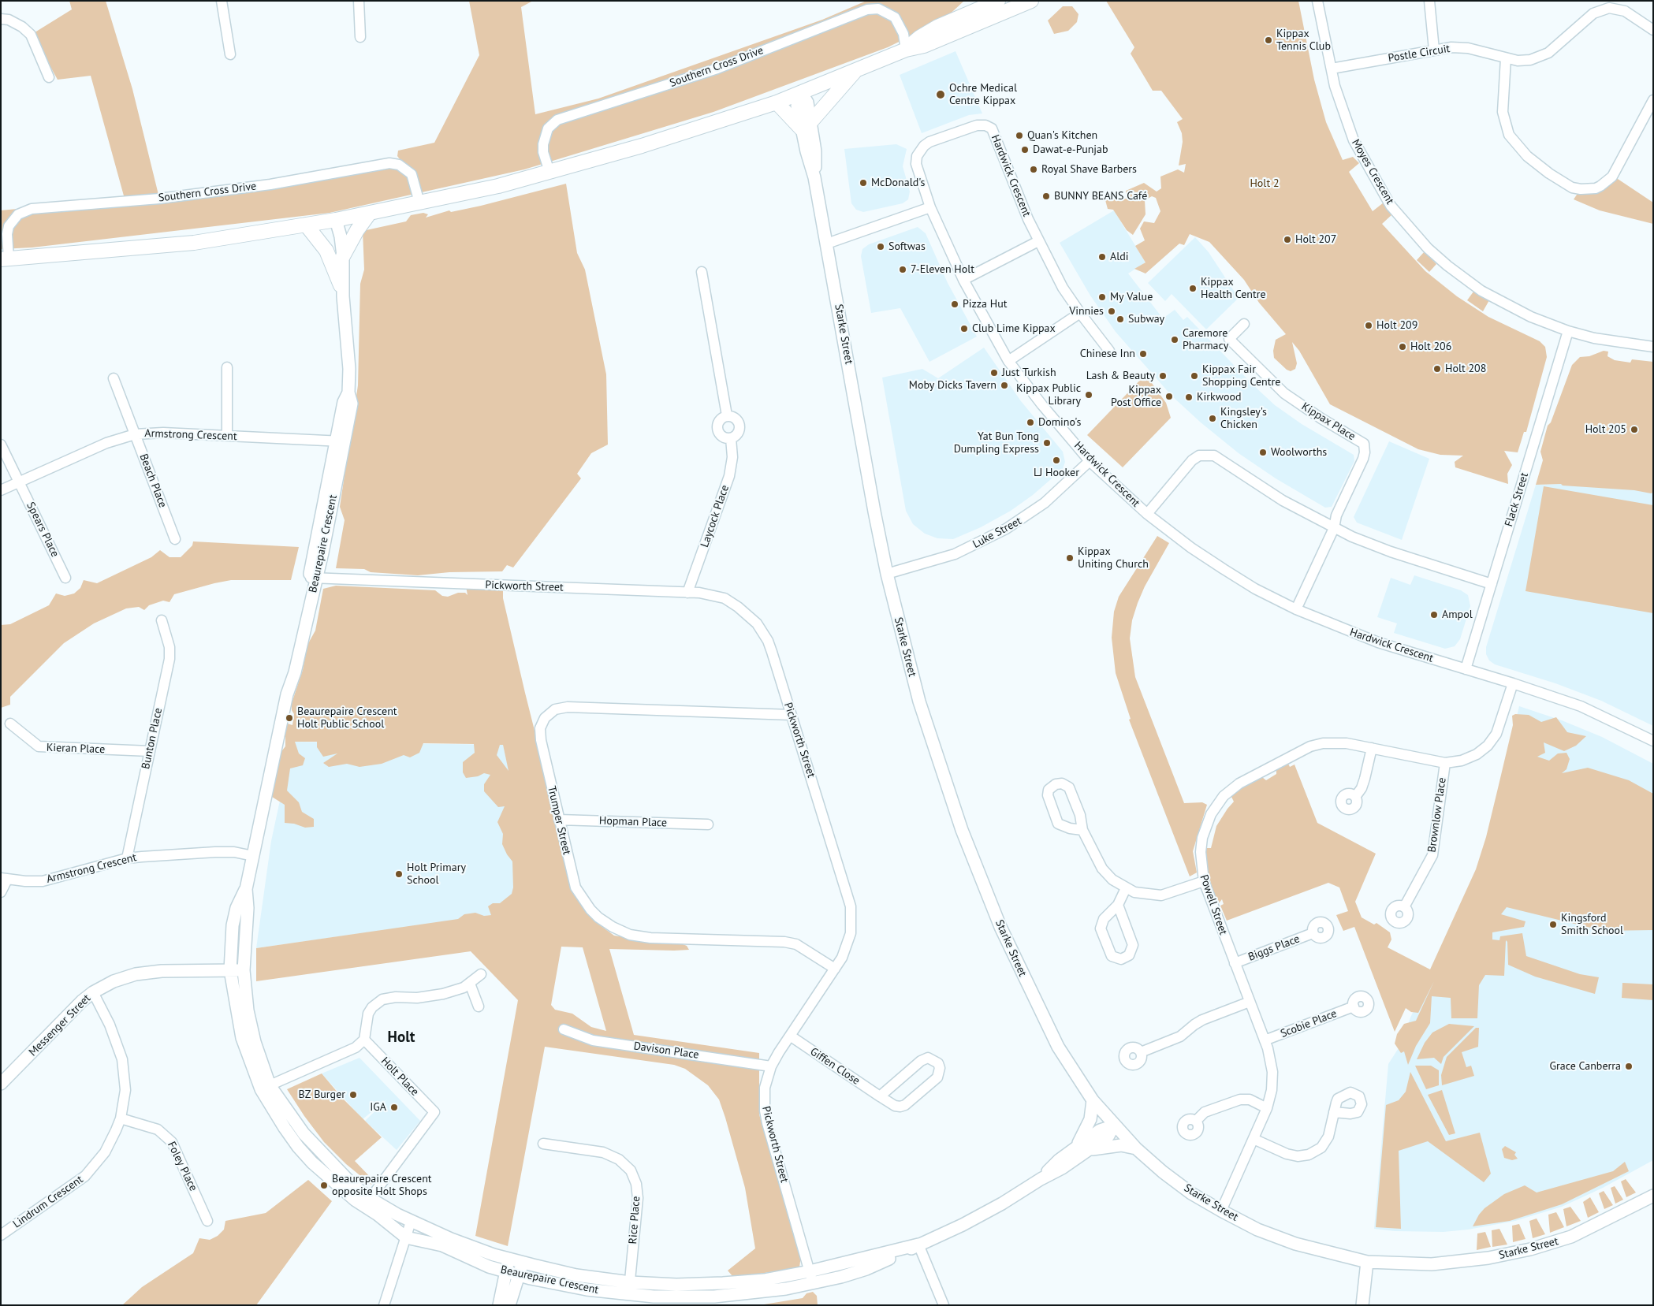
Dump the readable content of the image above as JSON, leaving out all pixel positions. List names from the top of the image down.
{
  "streets": {
    "main road": ["Southern Cross Drive"],
    "street": [
      "Postle Circuit",
      "Moyes Crescent",
      "Hardwick Crescent",
      "Starke Street",
      "Kippax Place",
      "Armstrong Crescent",
      "Beach Place",
      "Flack Street",
      "Laycock Place",
      "Spears Place",
      "Luke Street",
      "Beaurepaire Crescent",
      "Pickworth Street",
      "Bunton Place",
      "Kieran Place",
      "Brownlow Place",
      "Trumper Street",
      "Hopman Place",
      "Powell Street",
      "Biggs Place",
      "Scobie Place",
      "Messenger Street",
      "Davison Place",
      "Giffen Close",
      "Holt Place",
      "Foley Place",
      "Lindrum Crescent",
      "Rice Place"
    ]
  },
  "crossings": [
    ["Postle Circuit", "Moyes Crescent"],
    ["Southern Cross Drive", "Starke Street"],
    ["Southern Cross Drive", "Beaurepaire Crescent"],
    ["Moyes Crescent", "Flack Street"],
    ["Hardwick Crescent", "Kippax Place"],
    ["Hardwick Crescent", "Flack Street"],
    ["Hardwick Crescent", "Luke Street"],
    ["Hardwick Crescent", "Powell Street"],
    ["Starke Street", "Luke Street"],
    ["Starke Street", "Beaurepaire Crescent"],
    ["Starke Street", "Powell Street"],
    ["Armstrong Crescent", "Beach Place"],
    ["Armstrong Crescent", "Spears Place"],
    ["Armstrong Crescent", "Beaurepaire Crescent"],
    ["Armstrong Crescent", "Bunton Place"],
    ["Laycock Place", "Pickworth Street"],
    ["Beaurepaire Crescent", "Pickworth Street"],
    ["Beaurepaire Crescent", "Messenger Street"],
    ["Beaurepaire Crescent", "Holt Place"],
    ["Beaurepaire Crescent", "Rice Place"],
    ["Pickworth Street", "Trumper Street"],
    ["Pickworth Street", "Davison Place"],
    ["Pickworth Street", "Giffen Close"],
    ["Bunton Place", "Kieran Place"],
    ["Brownlow Place", "Powell Street"],
    ["Trumper Street", "Hopman Place"],
    ["Powell Street", "Biggs Place"],
    ["Powell Street", "Scobie Place"],
    ["Messenger Street", "Lindrum Crescent"],
    ["Foley Place", "Lindrum Crescent"]
  ],
  "districts": ["Holt"],
  "parks": ["Holt 2"],
  "places": [
    "Kippax Tennis Club",
    "Ochre Medical Centre Kippax",
    "Quan's Kitchen",
    "Dawat-e-Punjab",
    "Royal Shave Barbers",
    "McDonald's",
    "BUNNY BEANS Café",
    "Holt 207",
    "Softwas",
    "Aldi",
    "7-Eleven Holt",
    "Kippax Health Centre",
    "My Value",
    "Pizza Hut",
    "Vinnies",
    "Subway",
    "Holt 209",
    "Club Lime Kippax",
    "Caremore Pharmacy",
    "Holt 206",
    "Chinese Inn",
    "Holt 208",
    "Just Turkish",
    "Lash & Beauty",
    "Kippax Fair Shopping Centre",
    "Moby Dicks Tavern",
    "Kippax Public Library",
    "Kippax Post Office",
    "Kirkwood",
    "Kingsley's Chicken",
    "Domino's",
    "Holt 205",
    "Yat Bun Tong Dumpling Express",
    "Woolworths",
    "LJ Hooker",
    "Kippax Uniting Church",
    "Ampol",
    "Beaurepaire Crescent Holt Public School",
    "Holt Primary School",
    "Kingsford Smith School",
    "Grace Canberra",
    "BZ Burger",
    "IGA",
    "Beaurepaire Crescent opposite Holt Shops"
  ]
}
